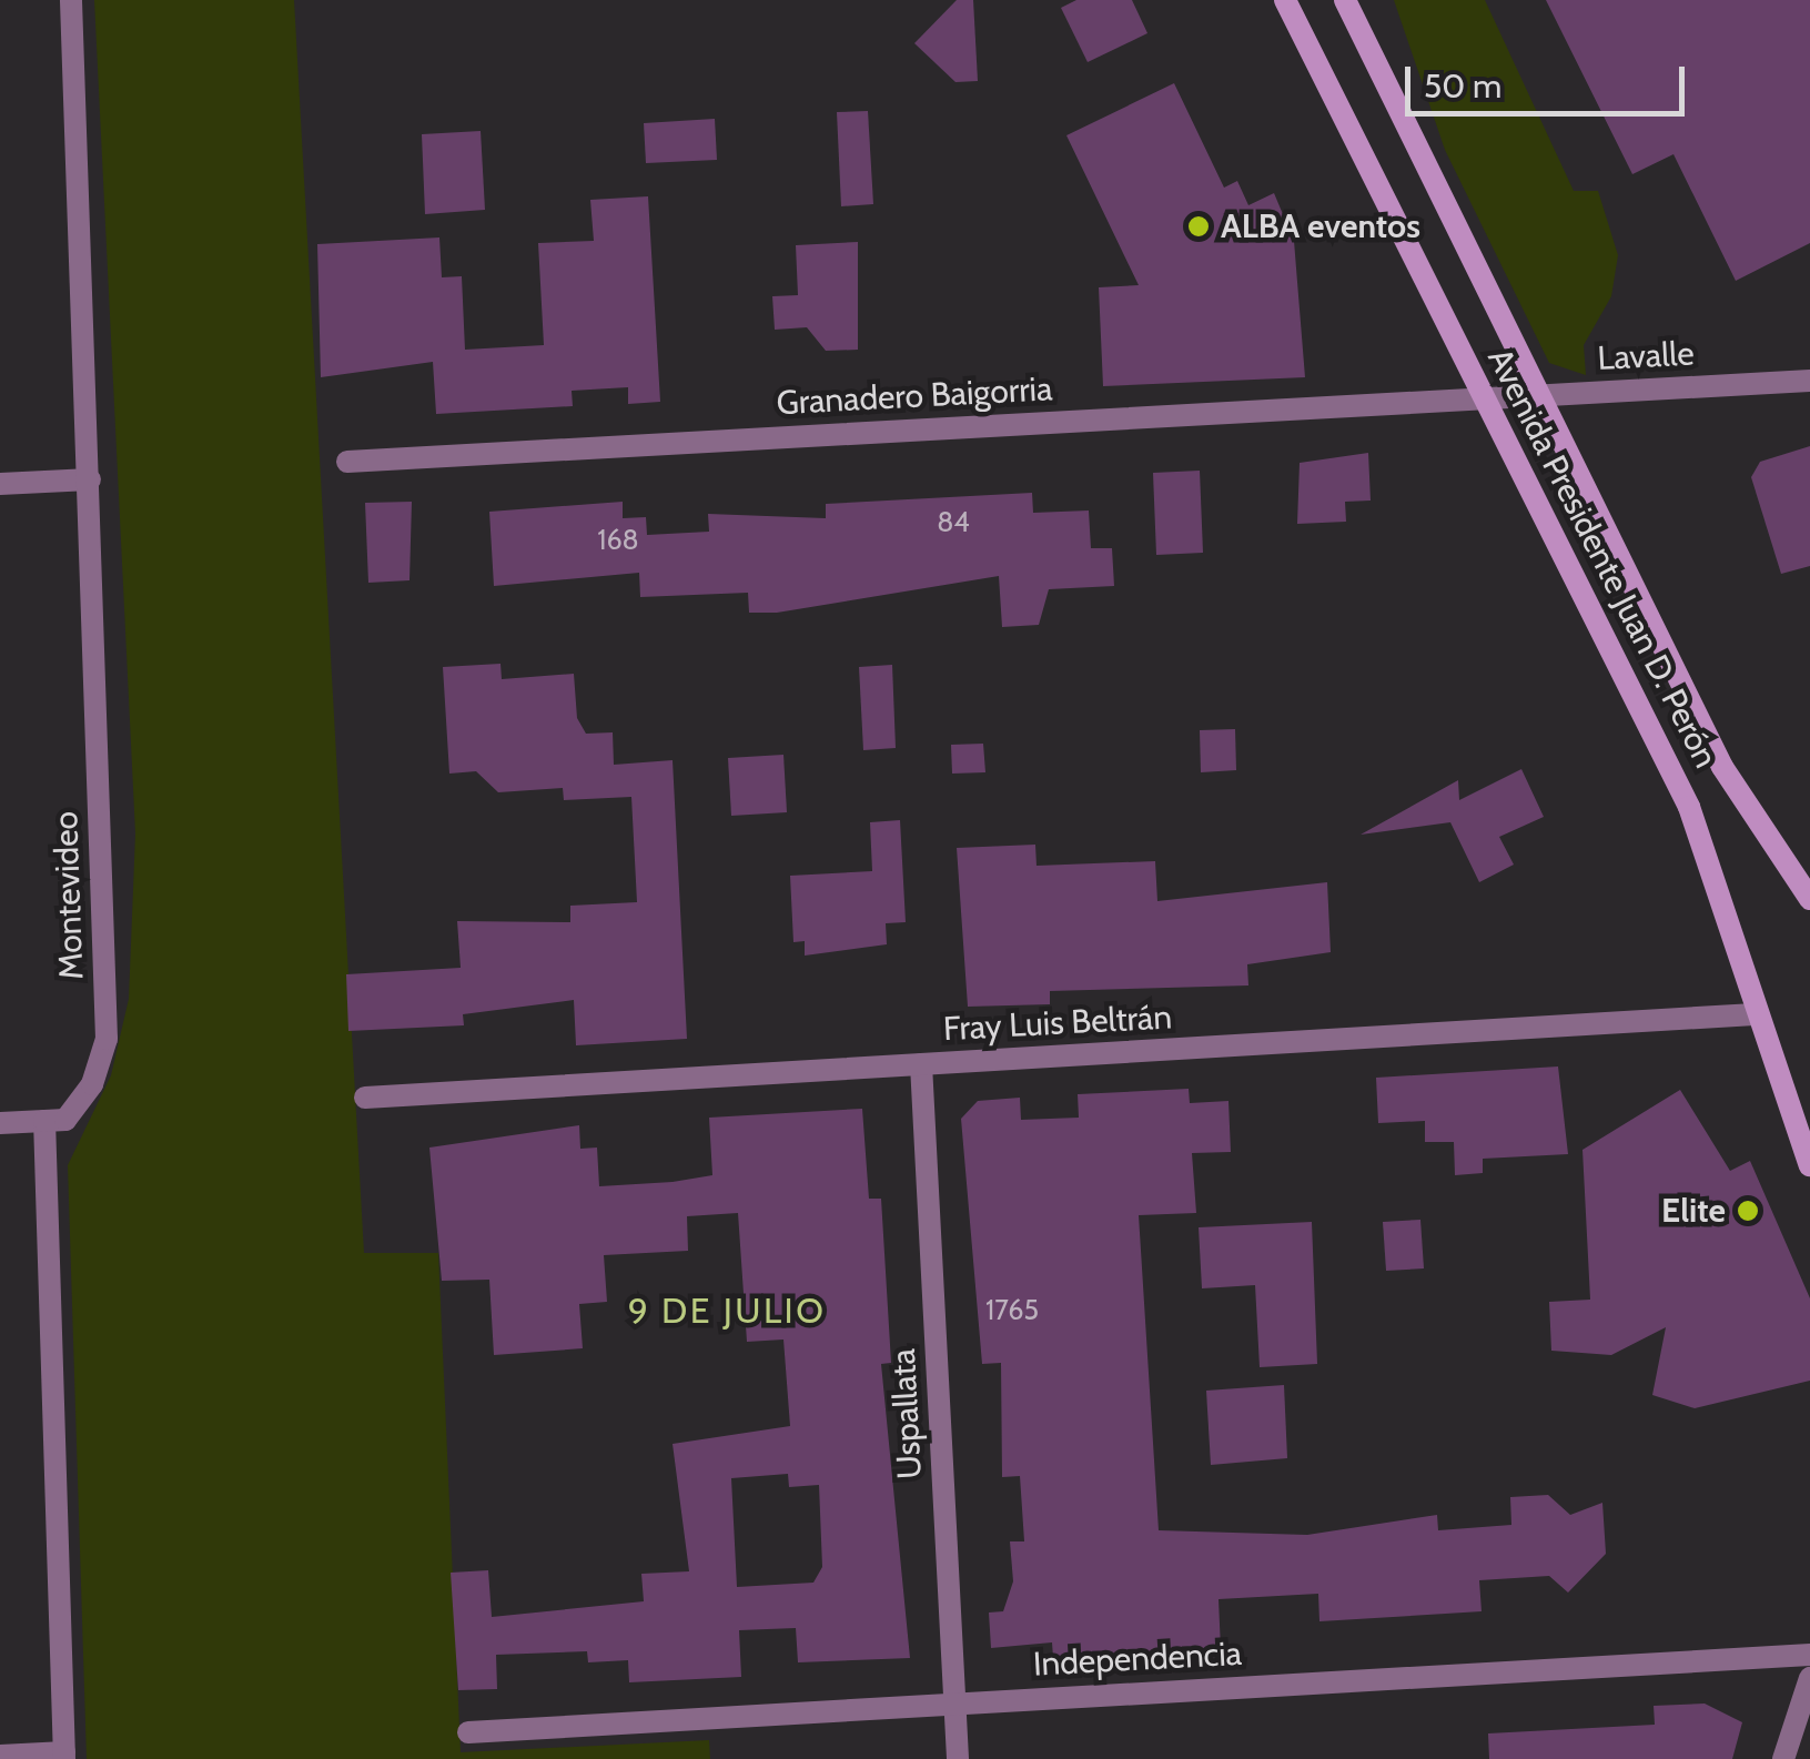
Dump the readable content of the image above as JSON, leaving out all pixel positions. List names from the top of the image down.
{
  "streets": {
    "main road": ["Avenida Presidente Juan D. Perón"],
    "street": [
      "Lavalle",
      "Granadero Baigorria",
      "Montevideo",
      "Fray Luis Beltrán",
      "Uspallata",
      "Independencia"
    ]
  },
  "crossings": [
    ["Lavalle", "Granadero Baigorria"],
    ["Lavalle", "Avenida Presidente Juan D. Perón"],
    ["Granadero Baigorria", "Avenida Presidente Juan D. Perón"],
    ["Avenida Presidente Juan D. Perón", "Fray Luis Beltrán"],
    ["Fray Luis Beltrán", "Uspallata"],
    ["Uspallata", "Independencia"]
  ],
  "districts": ["9 DE JULIO"],
  "places": ["ALBA eventos", "Elite"],
  "house_numbers": ["84", "168", "1765"],
  "scale_bar": "50 m"
}
